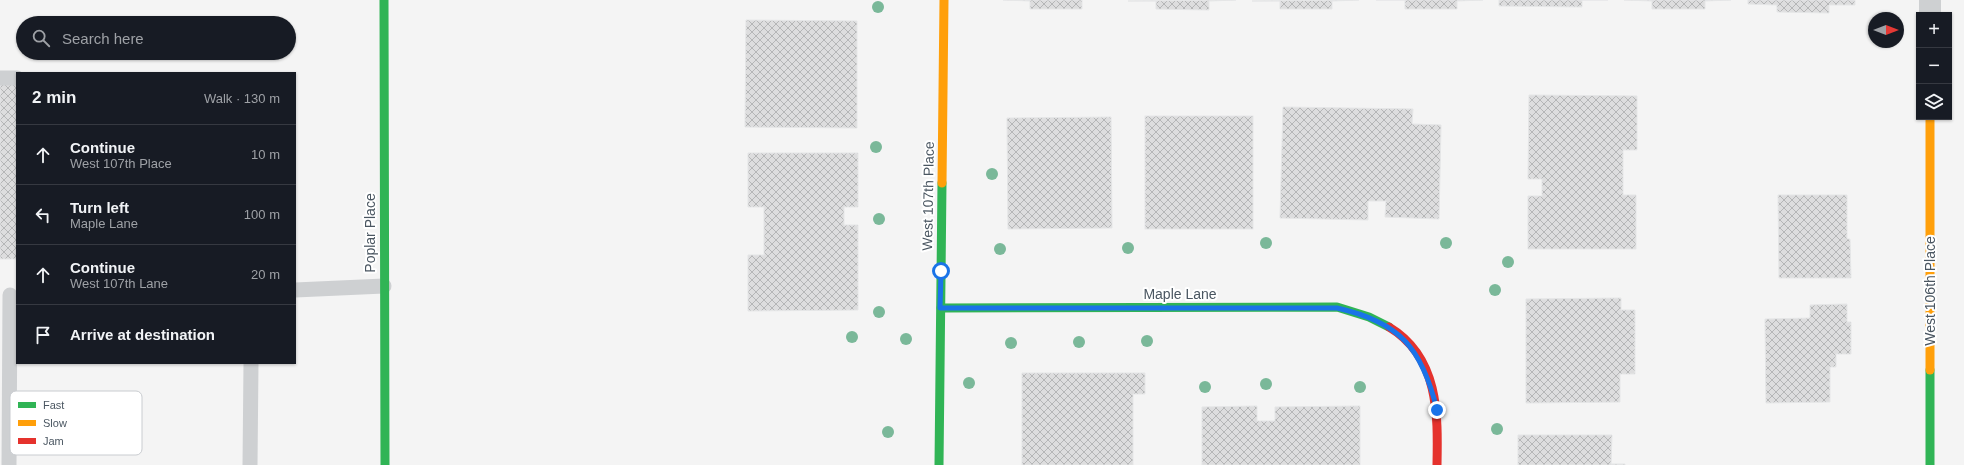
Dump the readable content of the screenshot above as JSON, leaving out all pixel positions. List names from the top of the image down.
{
  "streets": {
    "street": [
      "West 107th Place",
      "Poplar Place",
      "West 106th Place",
      "Maple Lane"
    ]
  },
  "crossings": [
    ["West 107th Place", "Maple Lane"]
  ],
  "legend": ["Fast", "Slow", "Jam"],
  "north": "right",
  "page": {
    "map_buttons": ["+", "−"],
    "search": "Search here",
    "heading": ["2 min", "Walk · 130 m"],
    "list": [
      ["Continue", "West 107th Place", "10 m"],
      ["Turn left", "Maple Lane", "100 m"],
      ["Continue", "West 107th Lane", "20 m"],
      "Arrive at destination"
    ]
  }
}
